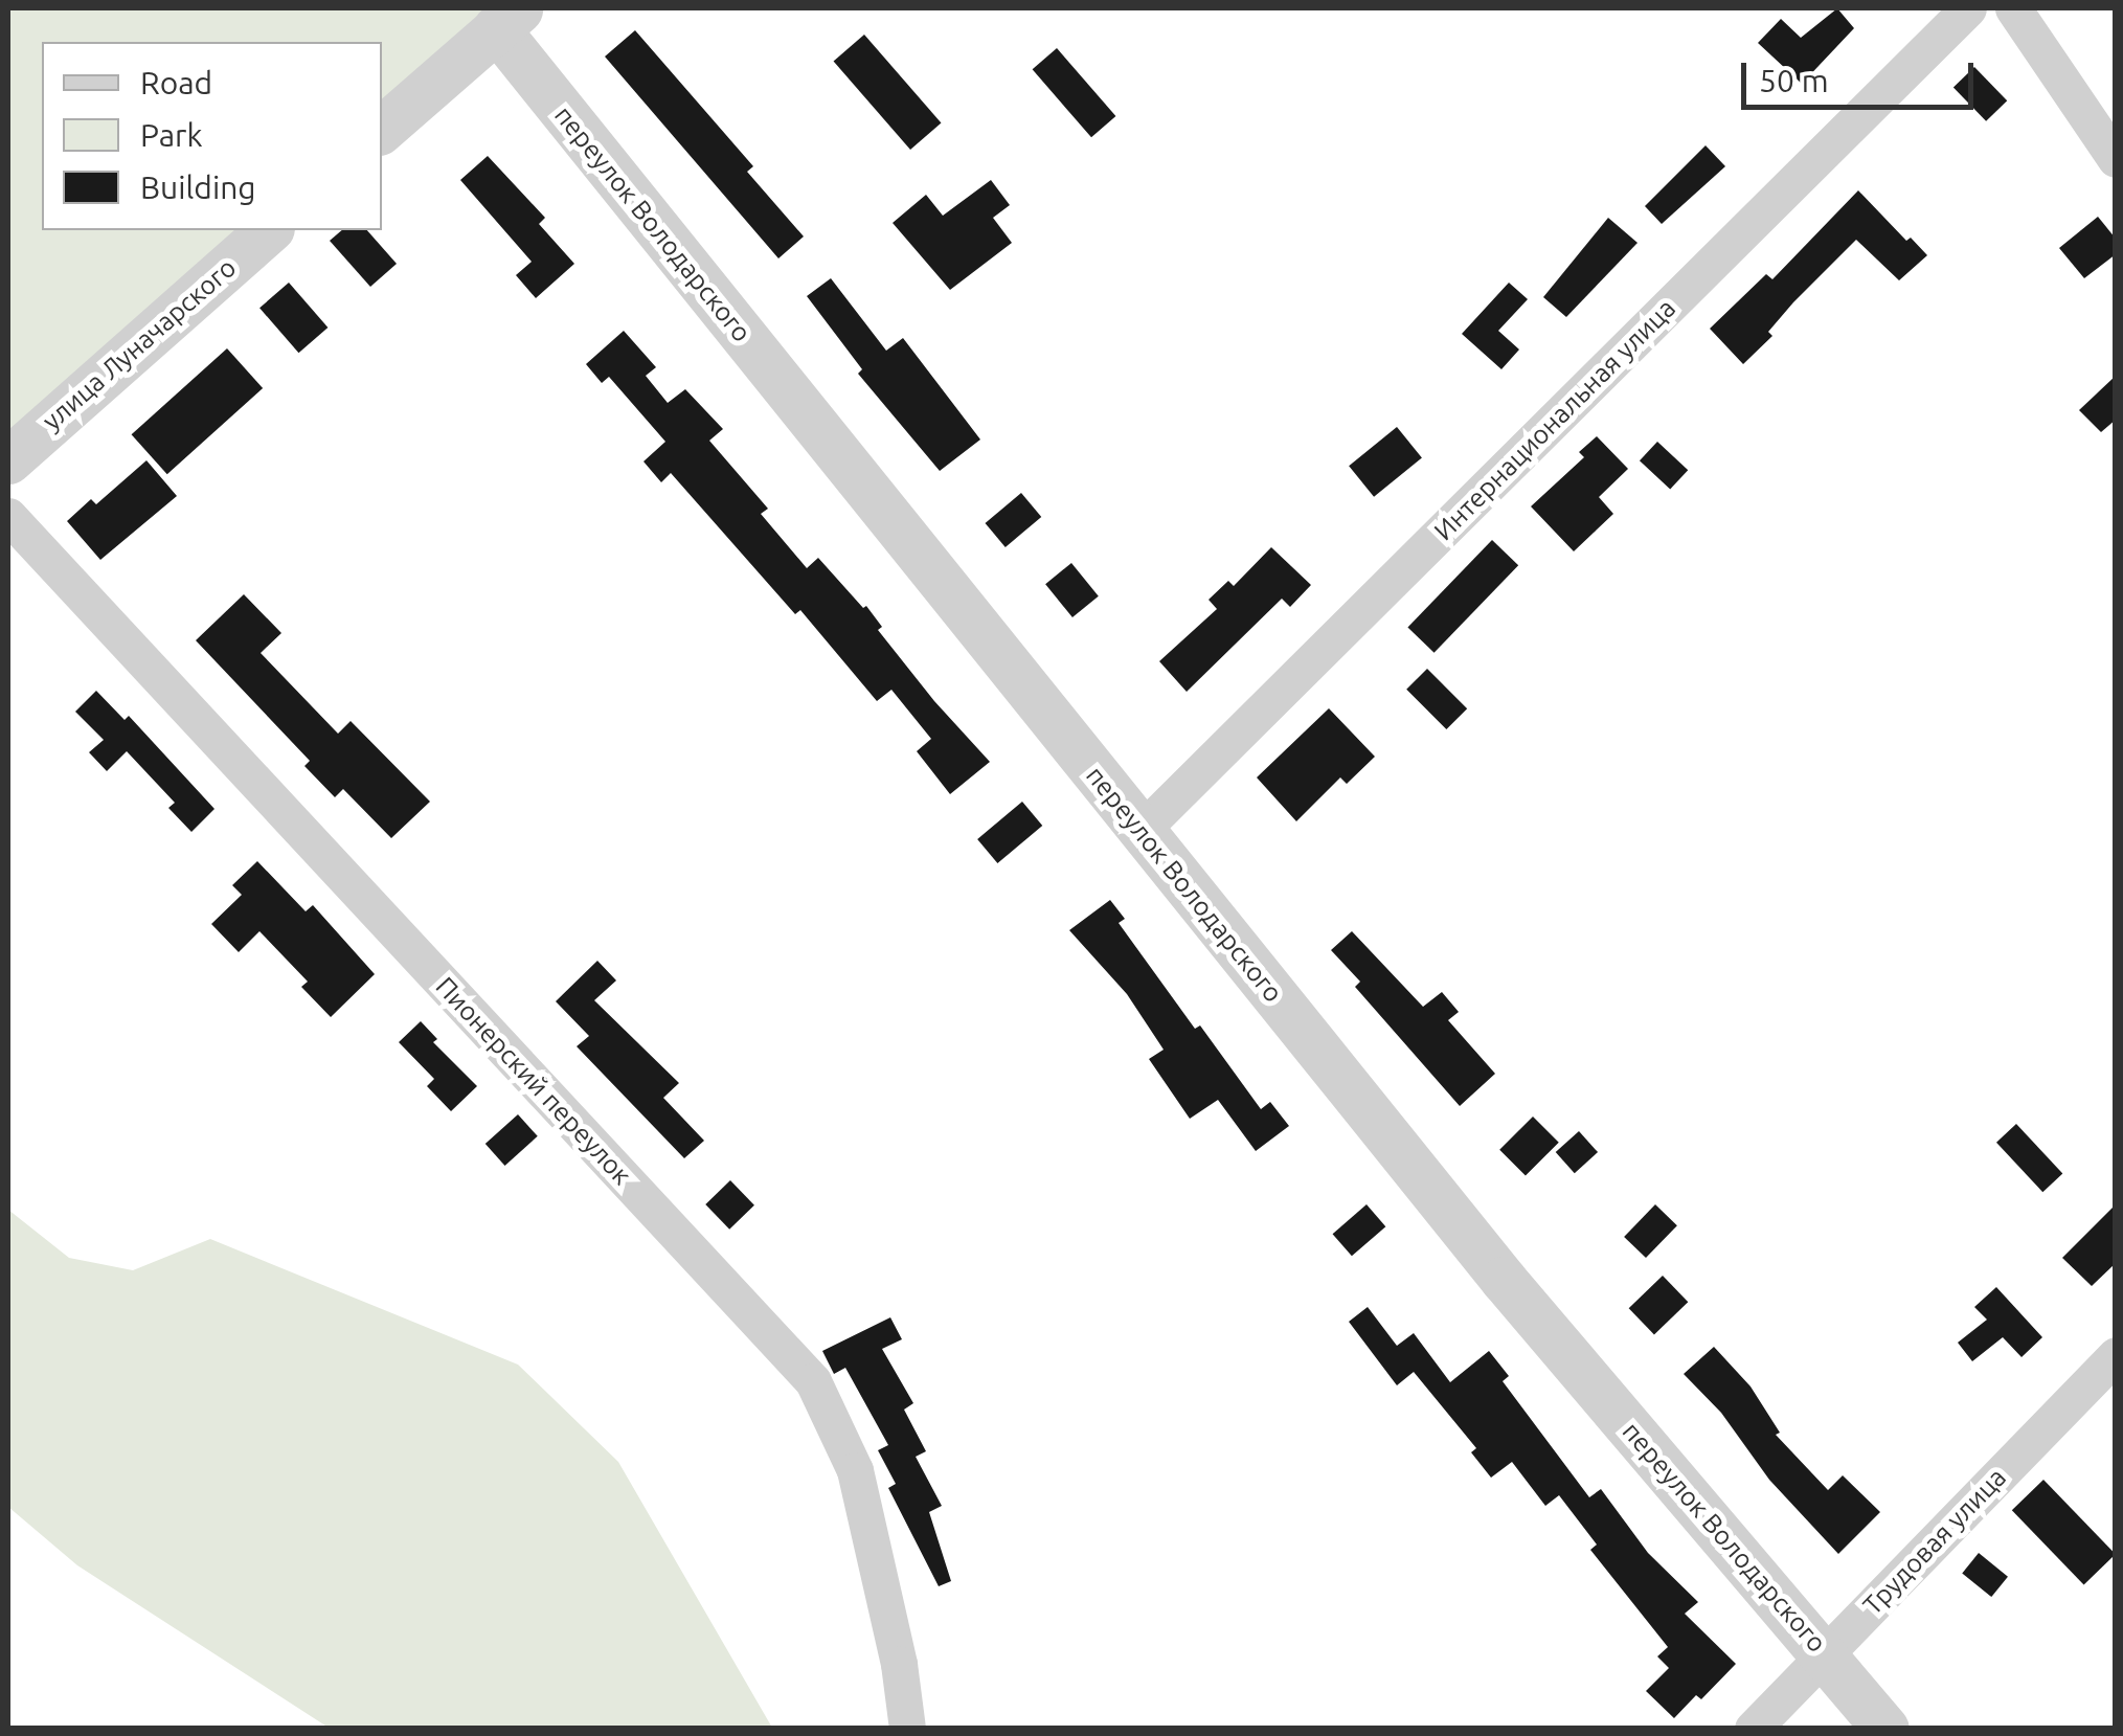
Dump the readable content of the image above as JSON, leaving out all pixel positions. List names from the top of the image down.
{
  "streets": {
    "street": [
      "переулок Володарского",
      "улица Луначарского",
      "Интернациональная улица",
      "Пионерский переулок",
      "Трудовая улица"
    ]
  },
  "crossings": [
    ["переулок Володарского", "Интернациональная улица"],
    ["переулок Володарского", "Трудовая улица"]
  ],
  "legend": ["Road", "Park", "Building"],
  "scale_bar": "50 m"
}
